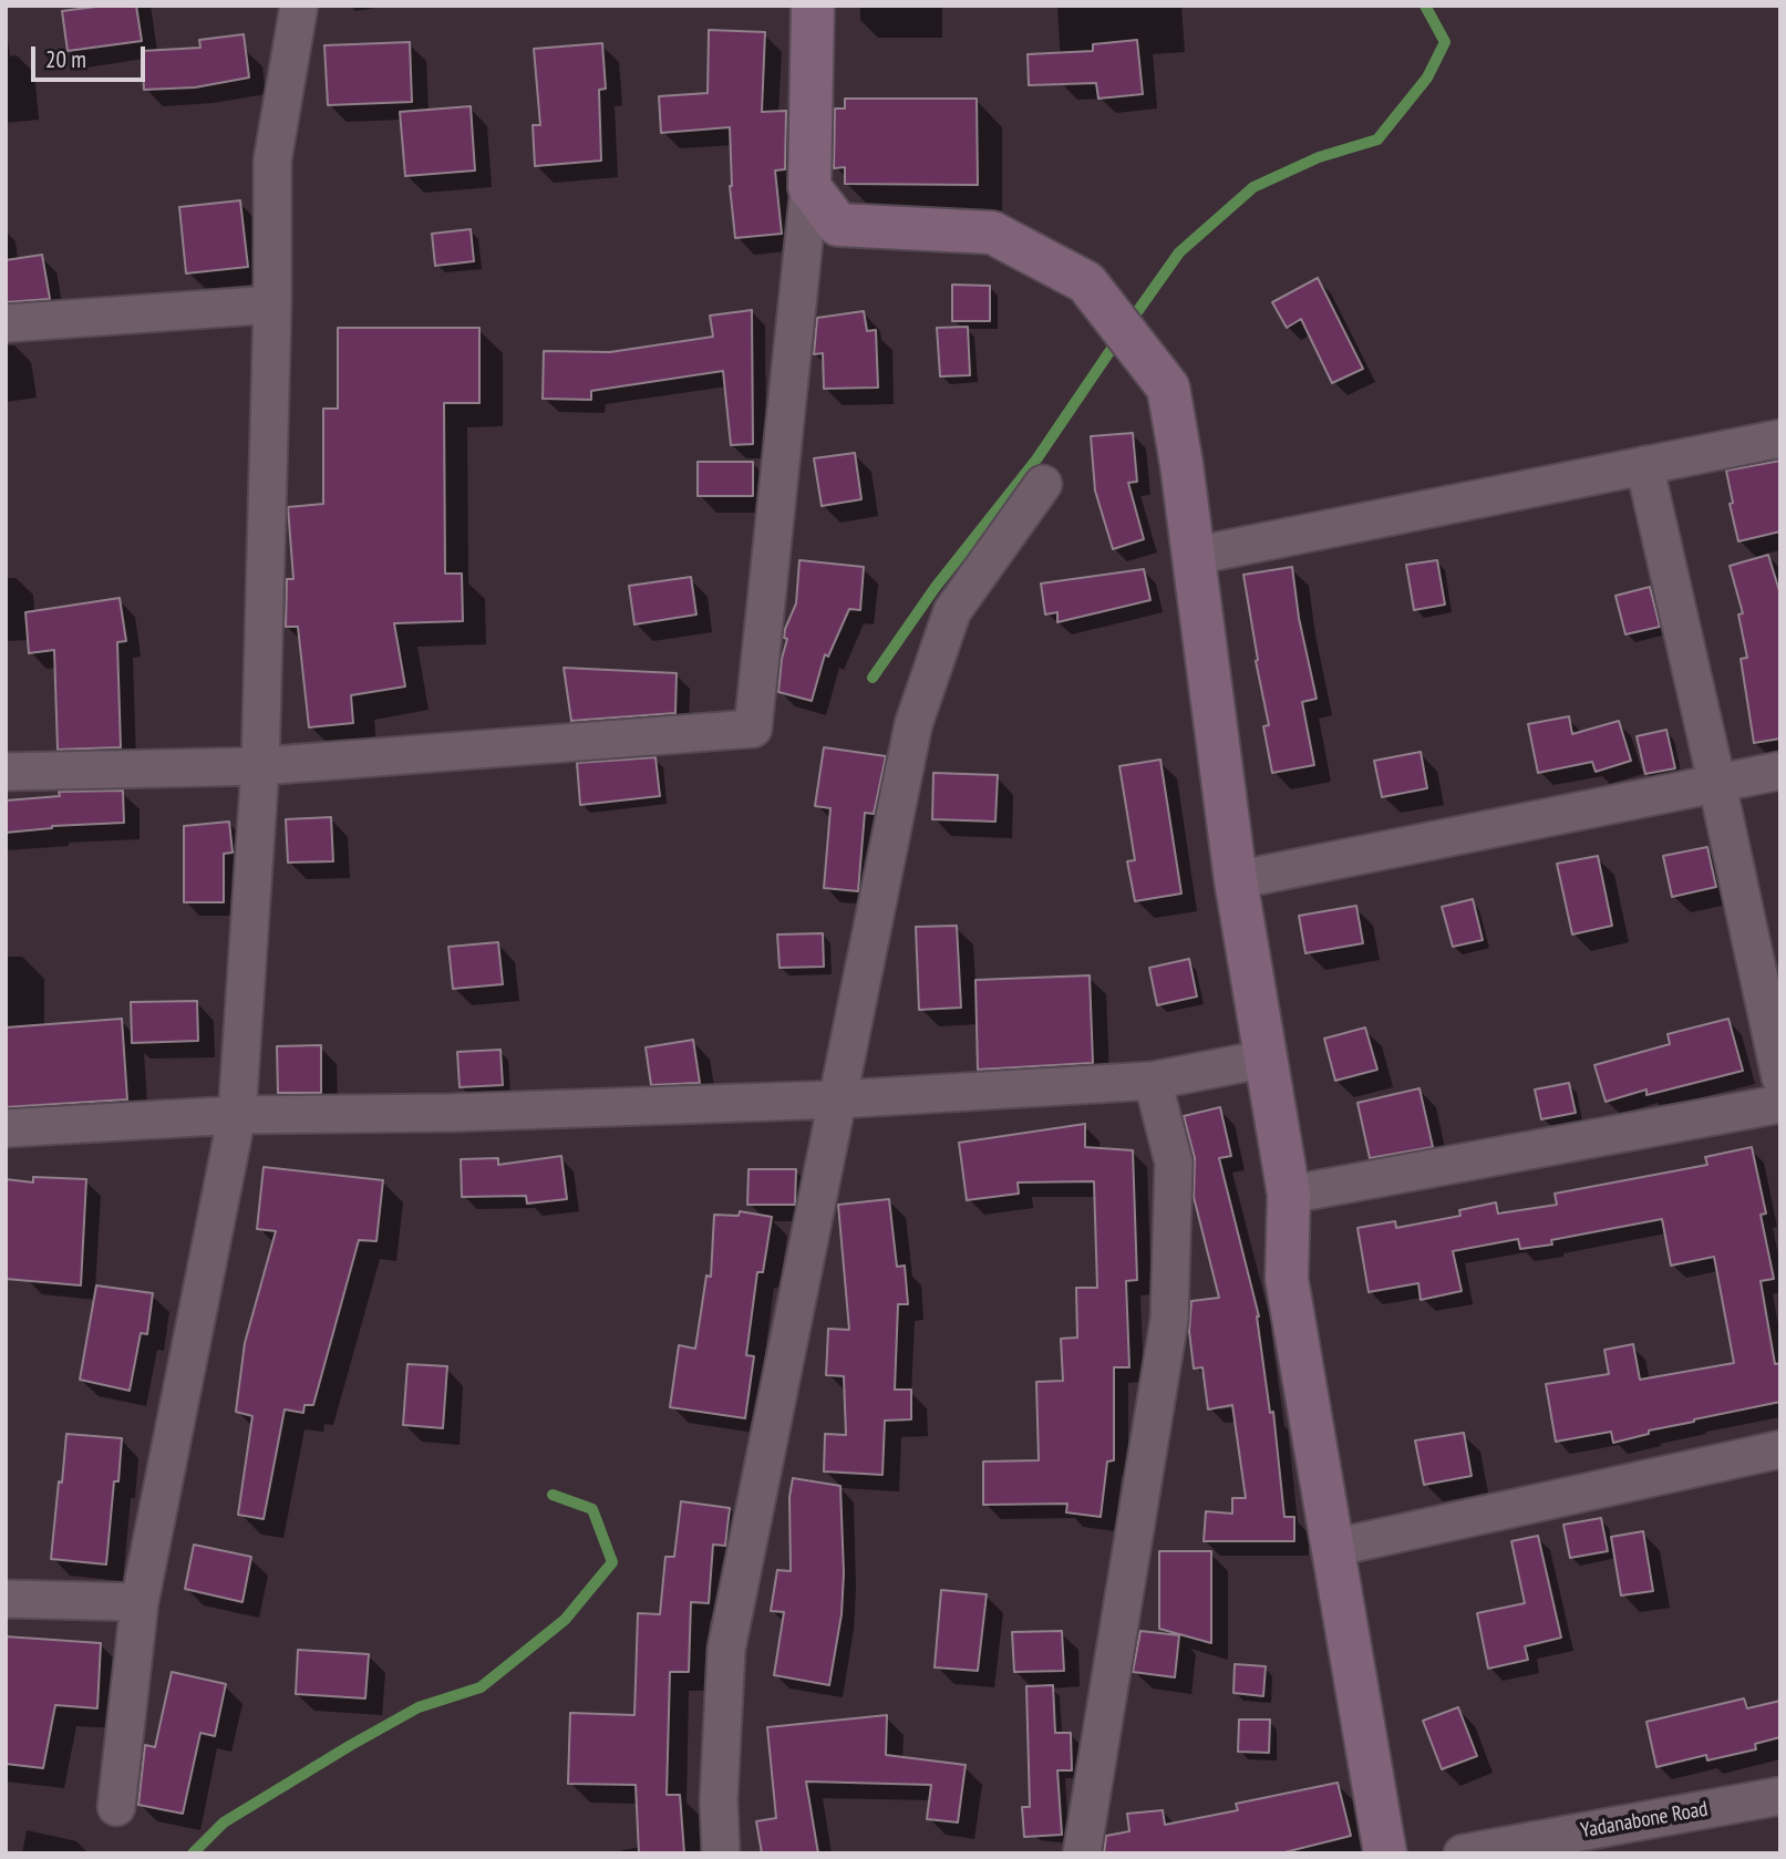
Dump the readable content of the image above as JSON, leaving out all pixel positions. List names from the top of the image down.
{
  "streets": {
    "street": ["Yadanabone Road"]
  },
  "scale_bar": "20 m"
}
